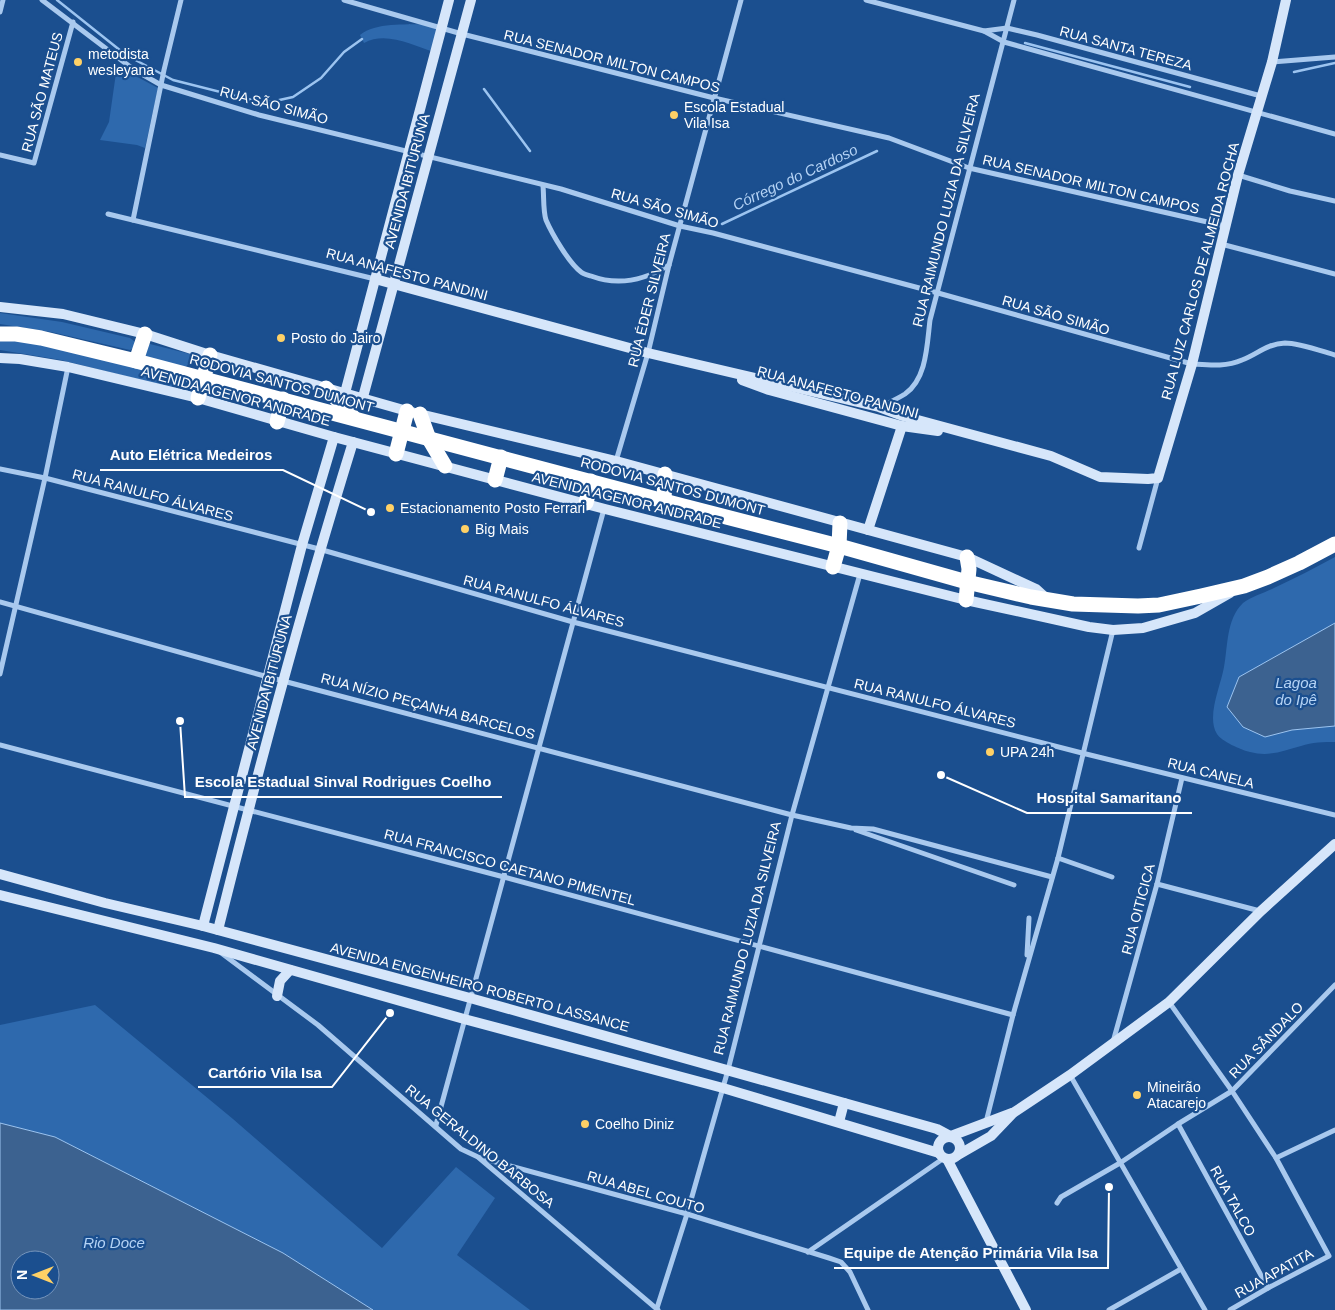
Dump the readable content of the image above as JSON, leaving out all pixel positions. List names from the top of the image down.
{
  "streets": {
    "highway": ["RODOVIA SANTOS DUMONT"],
    "street": [
      "RUA SANTA TEREZA",
      "RUA SENADOR MILTON CAMPOS",
      "RUA SÃO MATEUS",
      "RUA SÃO SIMÃO",
      "AVENIDA IBITURUNA",
      "RUA RAIMUNDO LUZIA DA SILVEIRA",
      "RUA LUIZ CARLOS DE ALMEIDA ROCHA",
      "RUA ANAFESTO PANDINI",
      "RUA ÉDER SILVEIRA",
      "AVENIDA AGENOR ANDRADE",
      "RUA RANULFO ÁLVARES",
      "RUA NÍZIO PEÇANHA BARCELOS",
      "RUA CANELA",
      "RUA FRANCISCO CAETANO PIMENTEL",
      "RUA OITICICA",
      "AVENIDA ENGENHEIRO ROBERTO LASSANCE",
      "RUA SÂNDALO",
      "RUA GERALDINO BARBOSA",
      "RUA ABEL COUTO",
      "RUA TALCO",
      "RUA APATITA"
    ]
  },
  "crossings": [
    ["RUA SANTA TEREZA", "RUA RAIMUNDO LUZIA DA SILVEIRA"],
    ["RUA SANTA TEREZA", "RUA LUIZ CARLOS DE ALMEIDA ROCHA"],
    ["RUA SENADOR MILTON CAMPOS", "AVENIDA IBITURUNA"],
    ["RUA SENADOR MILTON CAMPOS", "RUA RAIMUNDO LUZIA DA SILVEIRA"],
    ["RUA SENADOR MILTON CAMPOS", "RUA LUIZ CARLOS DE ALMEIDA ROCHA"],
    ["RUA SENADOR MILTON CAMPOS", "RUA ÉDER SILVEIRA"],
    ["RUA SÃO MATEUS", "RUA SÃO SIMÃO"],
    ["RUA SÃO SIMÃO", "AVENIDA IBITURUNA"],
    ["RUA SÃO SIMÃO", "RUA RAIMUNDO LUZIA DA SILVEIRA"],
    ["RUA SÃO SIMÃO", "RUA LUIZ CARLOS DE ALMEIDA ROCHA"],
    ["RUA SÃO SIMÃO", "RUA ÉDER SILVEIRA"],
    ["AVENIDA IBITURUNA", "RUA ANAFESTO PANDINI"],
    ["AVENIDA IBITURUNA", "AVENIDA AGENOR ANDRADE"],
    ["AVENIDA IBITURUNA", "RUA RANULFO ÁLVARES"],
    ["AVENIDA IBITURUNA", "RUA NÍZIO PEÇANHA BARCELOS"],
    ["AVENIDA IBITURUNA", "RUA FRANCISCO CAETANO PIMENTEL"],
    ["AVENIDA IBITURUNA", "AVENIDA ENGENHEIRO ROBERTO LASSANCE"],
    ["RUA RAIMUNDO LUZIA DA SILVEIRA", "RUA ANAFESTO PANDINI"],
    ["RUA RAIMUNDO LUZIA DA SILVEIRA", "AVENIDA AGENOR ANDRADE"],
    ["RUA RAIMUNDO LUZIA DA SILVEIRA", "RUA RANULFO ÁLVARES"],
    ["RUA RAIMUNDO LUZIA DA SILVEIRA", "RUA NÍZIO PEÇANHA BARCELOS"],
    ["RUA RAIMUNDO LUZIA DA SILVEIRA", "RUA FRANCISCO CAETANO PIMENTEL"],
    ["RUA RAIMUNDO LUZIA DA SILVEIRA", "AVENIDA ENGENHEIRO ROBERTO LASSANCE"],
    ["RUA RAIMUNDO LUZIA DA SILVEIRA", "RUA GERALDINO BARBOSA"],
    ["RUA RAIMUNDO LUZIA DA SILVEIRA", "RUA ABEL COUTO"],
    ["RUA LUIZ CARLOS DE ALMEIDA ROCHA", "RUA ANAFESTO PANDINI"],
    ["RUA ANAFESTO PANDINI", "RUA ÉDER SILVEIRA"],
    ["RODOVIA SANTOS DUMONT", "AVENIDA AGENOR ANDRADE"],
    ["RUA RANULFO ÁLVARES", "RUA CANELA"],
    ["RUA CANELA", "RUA OITICICA"],
    ["RUA SÂNDALO", "RUA TALCO"],
    ["RUA GERALDINO BARBOSA", "RUA ABEL COUTO"],
    ["RUA TALCO", "RUA APATITA"]
  ],
  "water": ["Córrego do Cardoso", "Lagoa do Ipê", "Rio Doce"],
  "places": [
    "metodista wesleyana",
    "Escola Estadual Vila Isa",
    "Posto do Jairo",
    "Estacionamento Posto Ferrari",
    "Auto Elétrica Medeiros",
    "Big Mais",
    "Escola Estadual Sinval Rodrigues Coelho",
    "UPA 24h",
    "Hospital Samaritano",
    "Cartório Vila Isa",
    "Mineirão Atacarejo",
    "Coelho Diniz",
    "Equipe de Atenção Primária Vila Isa"
  ],
  "north": "left"
}
